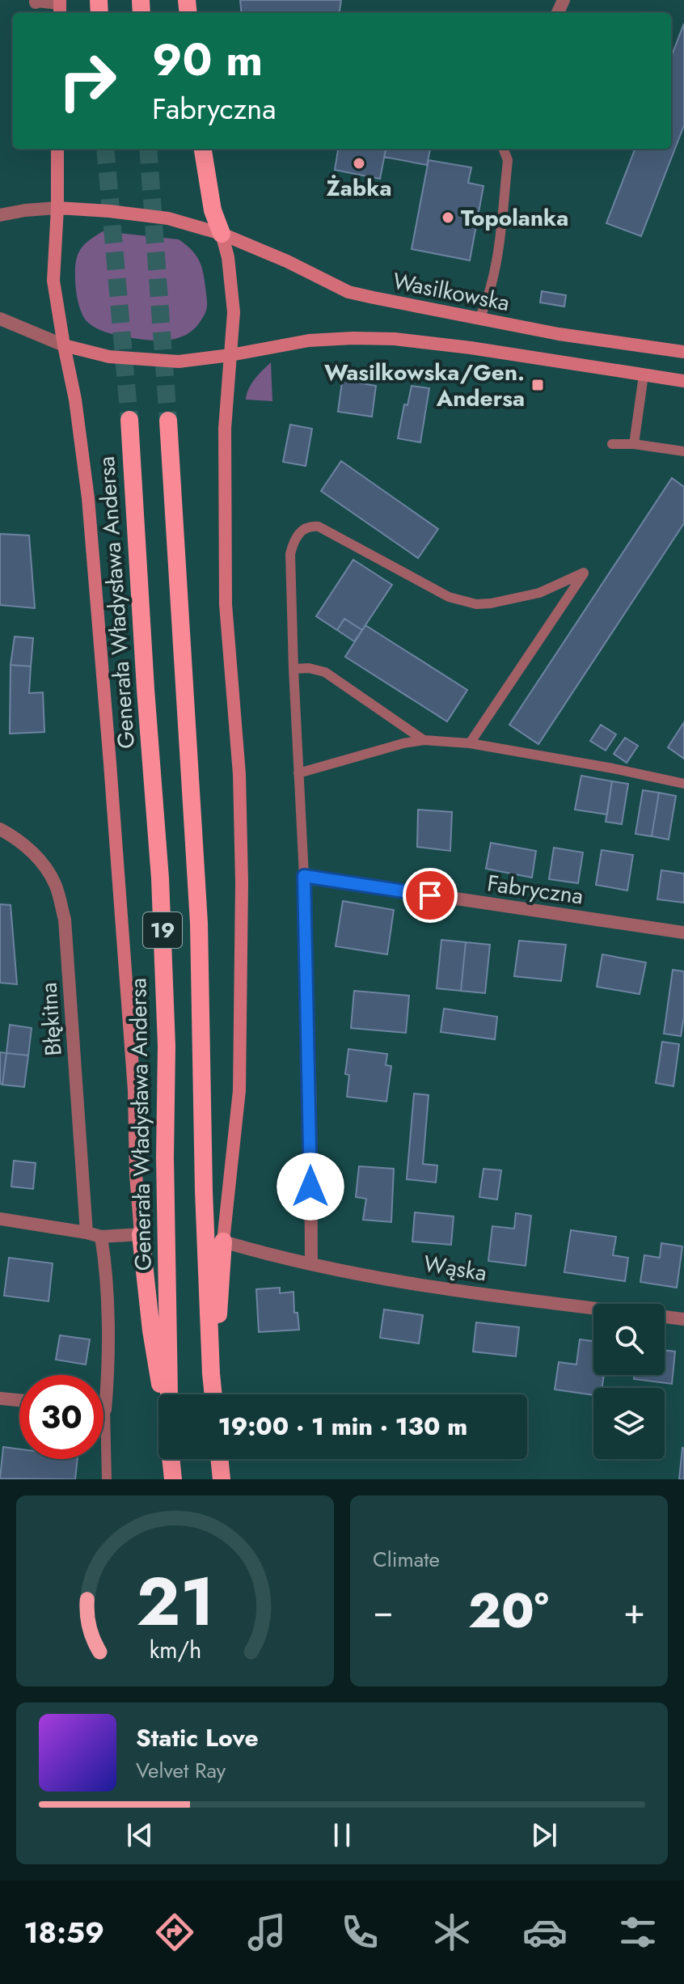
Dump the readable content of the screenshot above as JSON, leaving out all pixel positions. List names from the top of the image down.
{
  "streets": {
    "highway": ["Generała Władysława Andersa", "19"],
    "main road": ["Wasilkowska"],
    "street": ["Fabryczna", "Błękitna", "Wąska"]
  },
  "places": {
    "other": ["Żabka", "Topolanka"],
    "transit": ["Wasilkowska/Gen. Andersa"]
  },
  "page": {
    "turn": ["90 m", "Fabryczna"],
    "limit": "30",
    "trip": "19:00 · 1 min · 130 m",
    "tile": "Climate",
    "heat": ["−", "20°", "+"],
    "song": ["Static Love", "Velvet Ray"],
    "tabs": "18:59",
    "gauge": ["21", "km/h"]
  }
}
